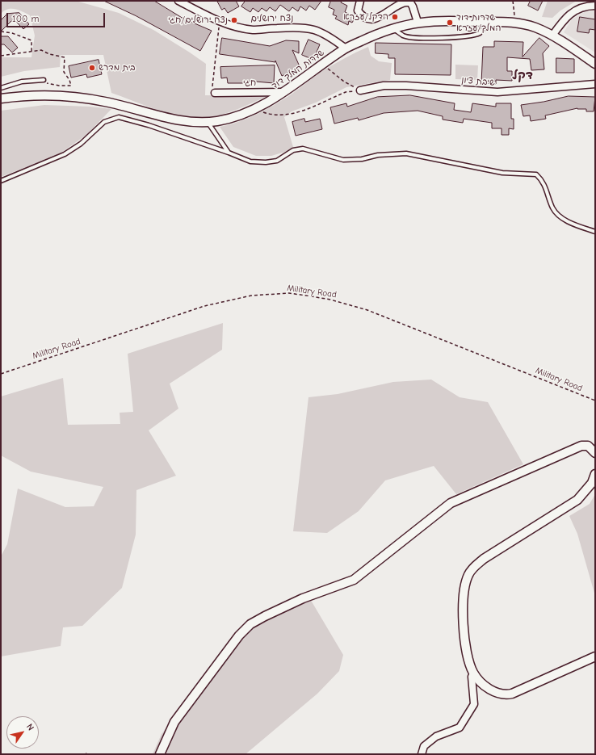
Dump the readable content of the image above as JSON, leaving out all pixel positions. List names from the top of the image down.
{
  "streets": {
    "street": [
      "נצח ירושלים",
      "שדרות המלך דוד",
      "שיבת ציון",
      "חגי"
    ],
    "path": ["Military Road"]
  },
  "crossings": [
    ["נצח ירושלים", "שדרות המלך דוד"],
    ["שדרות המלך דוד", "חגי"]
  ],
  "districts": ["דקל"],
  "places": [
    "הדקל/עזרא",
    "נצח ירושלים/חגי",
    "שדרות דוד המלך/עזרא",
    "בית מדרש"
  ],
  "scale_bar": "100 m",
  "north": "top right"
}
